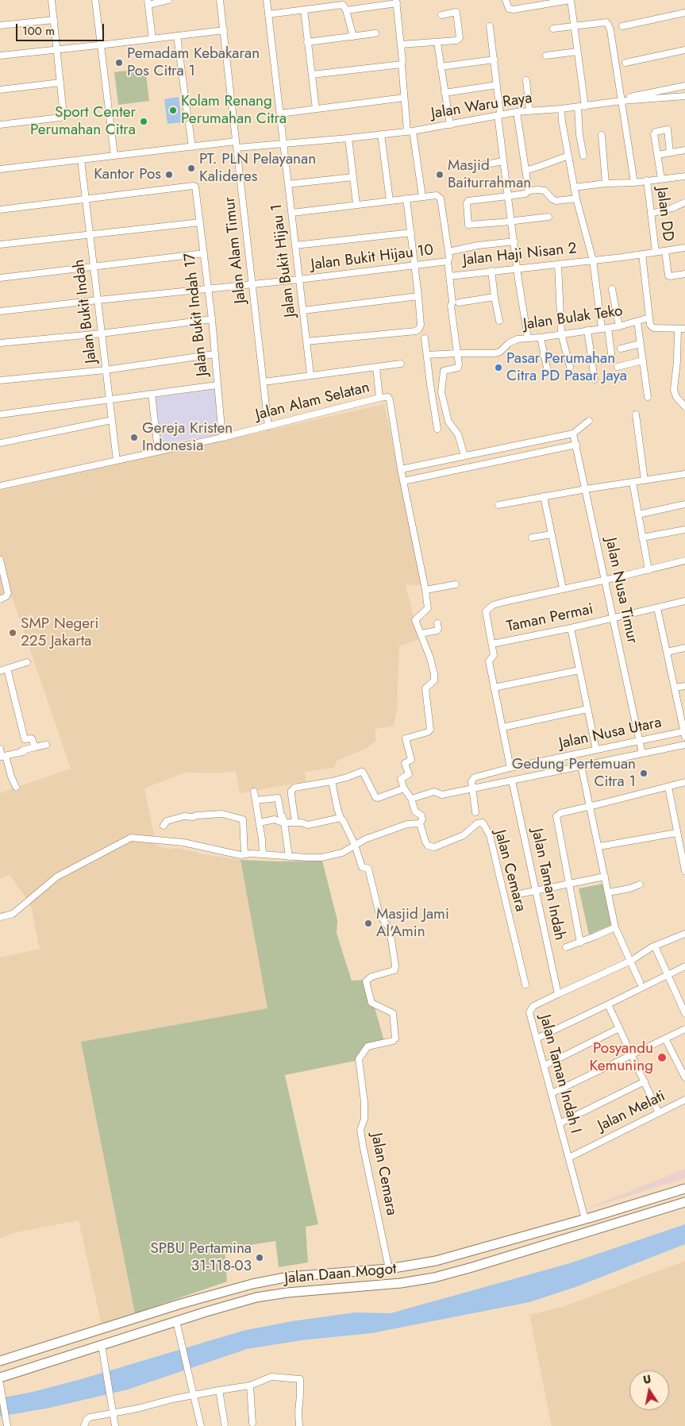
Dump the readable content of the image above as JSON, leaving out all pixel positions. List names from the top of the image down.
{
  "streets": {
    "highway": ["Jalan Daan Mogot"],
    "street": [
      "Jalan Waru Raya",
      "Jalan DD",
      "Jalan Alam Timur",
      "Jalan Haji Nisan 2",
      "Jalan Bukit Hijau 10",
      "Jalan Bukit Hijau 1",
      "Jalan Bukit Indah",
      "Jalan Bukit Indah 17",
      "Jalan Bulak Teko",
      "Jalan Alam Selatan",
      "Jalan Nusa Timur",
      "Taman Permai",
      "Jalan Nusa Utara",
      "Jalan Cemara",
      "Jalan Taman Indah",
      "Jalan Taman Indah I",
      "Jalan Melati"
    ]
  },
  "crossings": [
    ["Jalan Waru Raya", "Jalan Alam Timur"],
    ["Jalan Waru Raya", "Jalan Bukit Hijau 1"],
    ["Jalan DD", "Jalan Haji Nisan 2"],
    ["Jalan Alam Timur", "Jalan Bukit Hijau 10"],
    ["Jalan Alam Timur", "Jalan Alam Selatan"],
    ["Jalan Bukit Hijau 10", "Jalan Bukit Hijau 1"],
    ["Jalan Bukit Hijau 10", "Jalan Bukit Indah"],
    ["Jalan Bukit Hijau 10", "Jalan Bukit Indah 17"],
    ["Jalan Bukit Indah", "Jalan Bukit Indah 17"],
    ["Jalan Bukit Indah", "Jalan Alam Selatan"],
    ["Jalan Bukit Indah 17", "Jalan Alam Selatan"],
    ["Jalan Nusa Timur", "Taman Permai"],
    ["Jalan Nusa Timur", "Jalan Nusa Utara"],
    ["Jalan Cemara", "Jalan Daan Mogot"],
    ["Jalan Taman Indah", "Jalan Taman Indah I"],
    ["Jalan Taman Indah I", "Jalan Melati"],
    ["Jalan Taman Indah I", "Jalan Daan Mogot"]
  ],
  "places": [
    "Pemadam Kebakaran Pos Citra 1",
    "Kolam Renang Perumahan Citra",
    "Sport Center Perumahan Citra",
    "PT. PLN Pelayanan Kalideres",
    "Kantor Pos",
    "Masjid Baiturrahman",
    "Pasar Perumahan Citra PD Pasar Jaya",
    "Gereja Kristen Indonesia",
    "SMP Negeri 225 Jakarta",
    "Gedung Pertemuan Citra 1",
    "Masjid Jami Al'Amin",
    "Posyandu Kemuning",
    "SPBU Pertamina 31-118-03"
  ],
  "scale_bar": "100 m",
  "north": "top"
}
